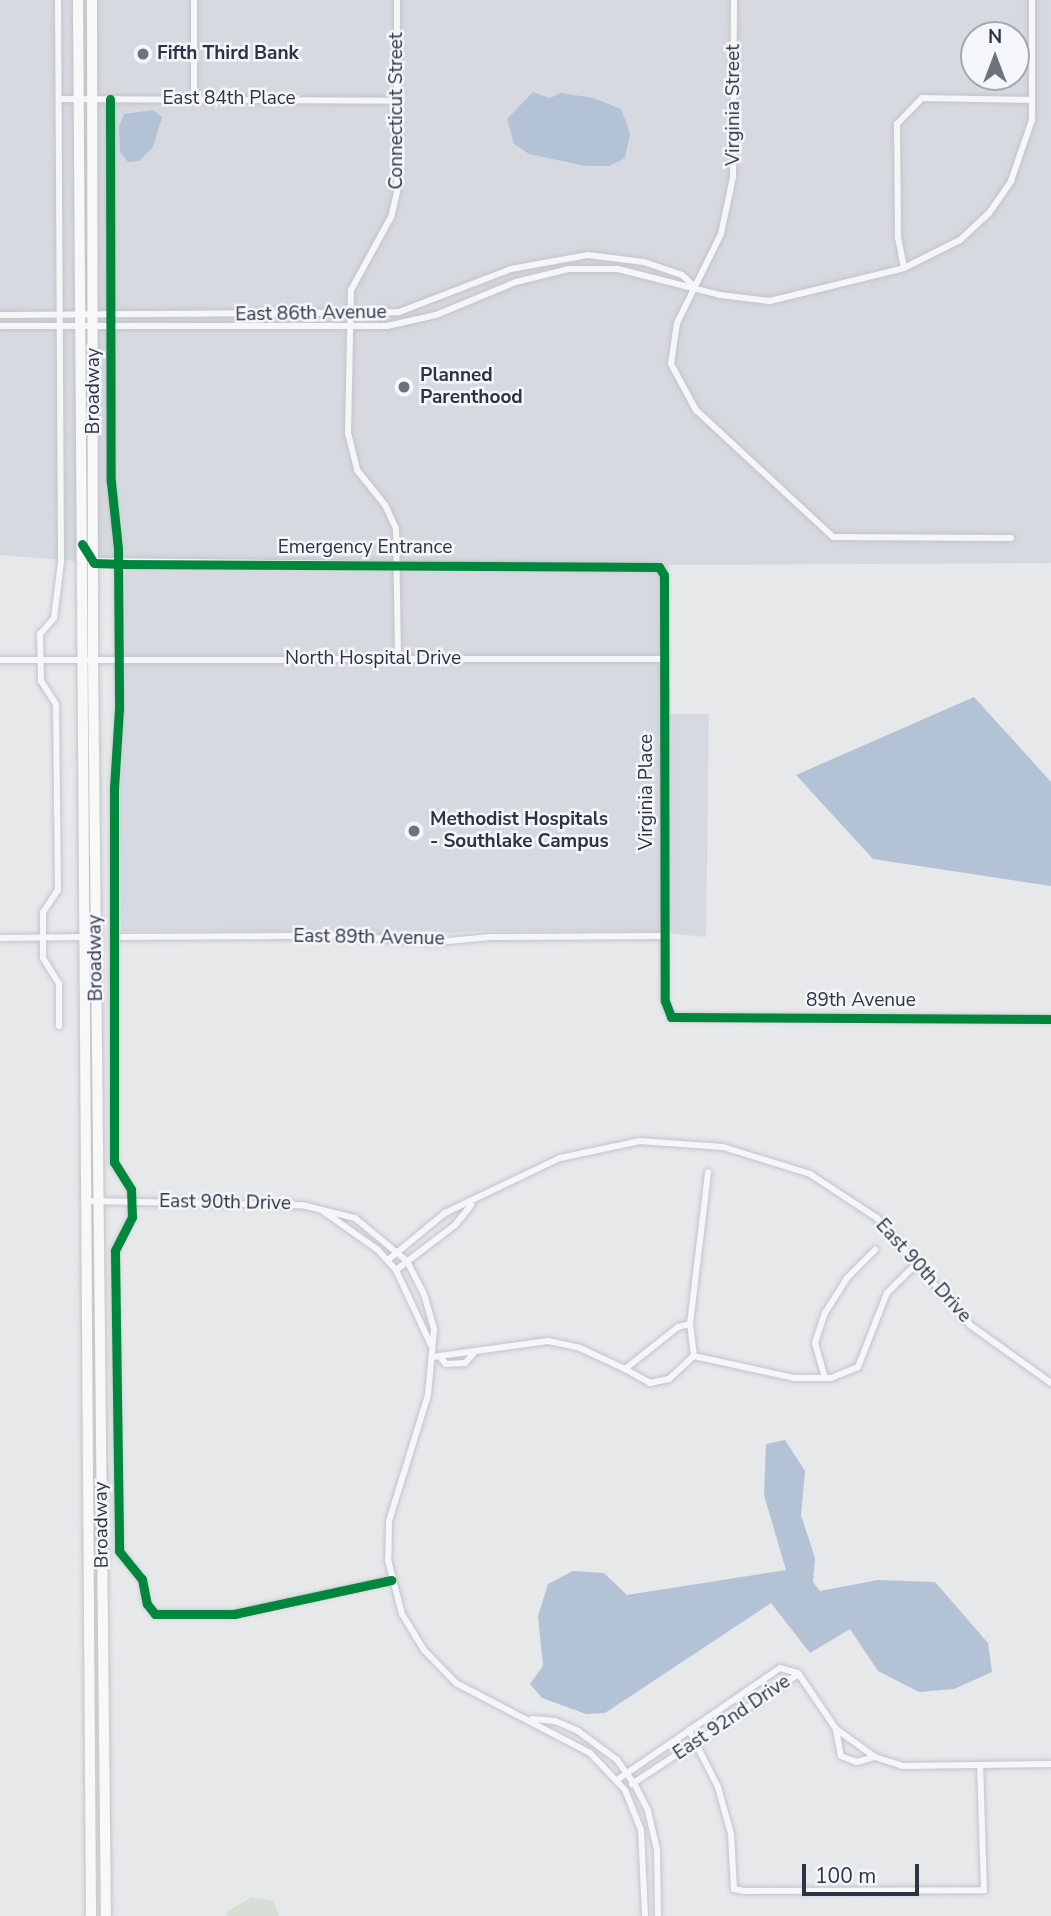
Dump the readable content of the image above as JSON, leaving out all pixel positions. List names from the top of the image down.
{
  "streets": {
    "main road": ["Broadway"],
    "street": [
      "East 84th Place",
      "Virginia Street",
      "Connecticut Street",
      "East 86th Avenue",
      "Emergency Entrance",
      "North Hospital Drive",
      "Virginia Place",
      "East 89th Avenue",
      "89th Avenue",
      "East 90th Drive",
      "East 92nd Drive"
    ]
  },
  "crossings": [
    ["East 84th Place", "Connecticut Street"],
    ["East 84th Place", "Broadway"],
    ["Virginia Street", "East 86th Avenue"],
    ["Connecticut Street", "East 86th Avenue"],
    ["Connecticut Street", "Emergency Entrance"],
    ["Connecticut Street", "North Hospital Drive"],
    ["East 86th Avenue", "Broadway"],
    ["Broadway", "Emergency Entrance"],
    ["Broadway", "North Hospital Drive"],
    ["Broadway", "East 90th Drive"],
    ["Emergency Entrance", "Virginia Place"],
    ["North Hospital Drive", "Virginia Place"],
    ["Virginia Place", "East 89th Avenue"],
    ["Virginia Place", "89th Avenue"]
  ],
  "places": ["Fifth Third Bank", "Planned Parenthood", "Methodist Hospitals - Southlake Campus"],
  "scale_bar": "100 m",
  "north": "top"
}
